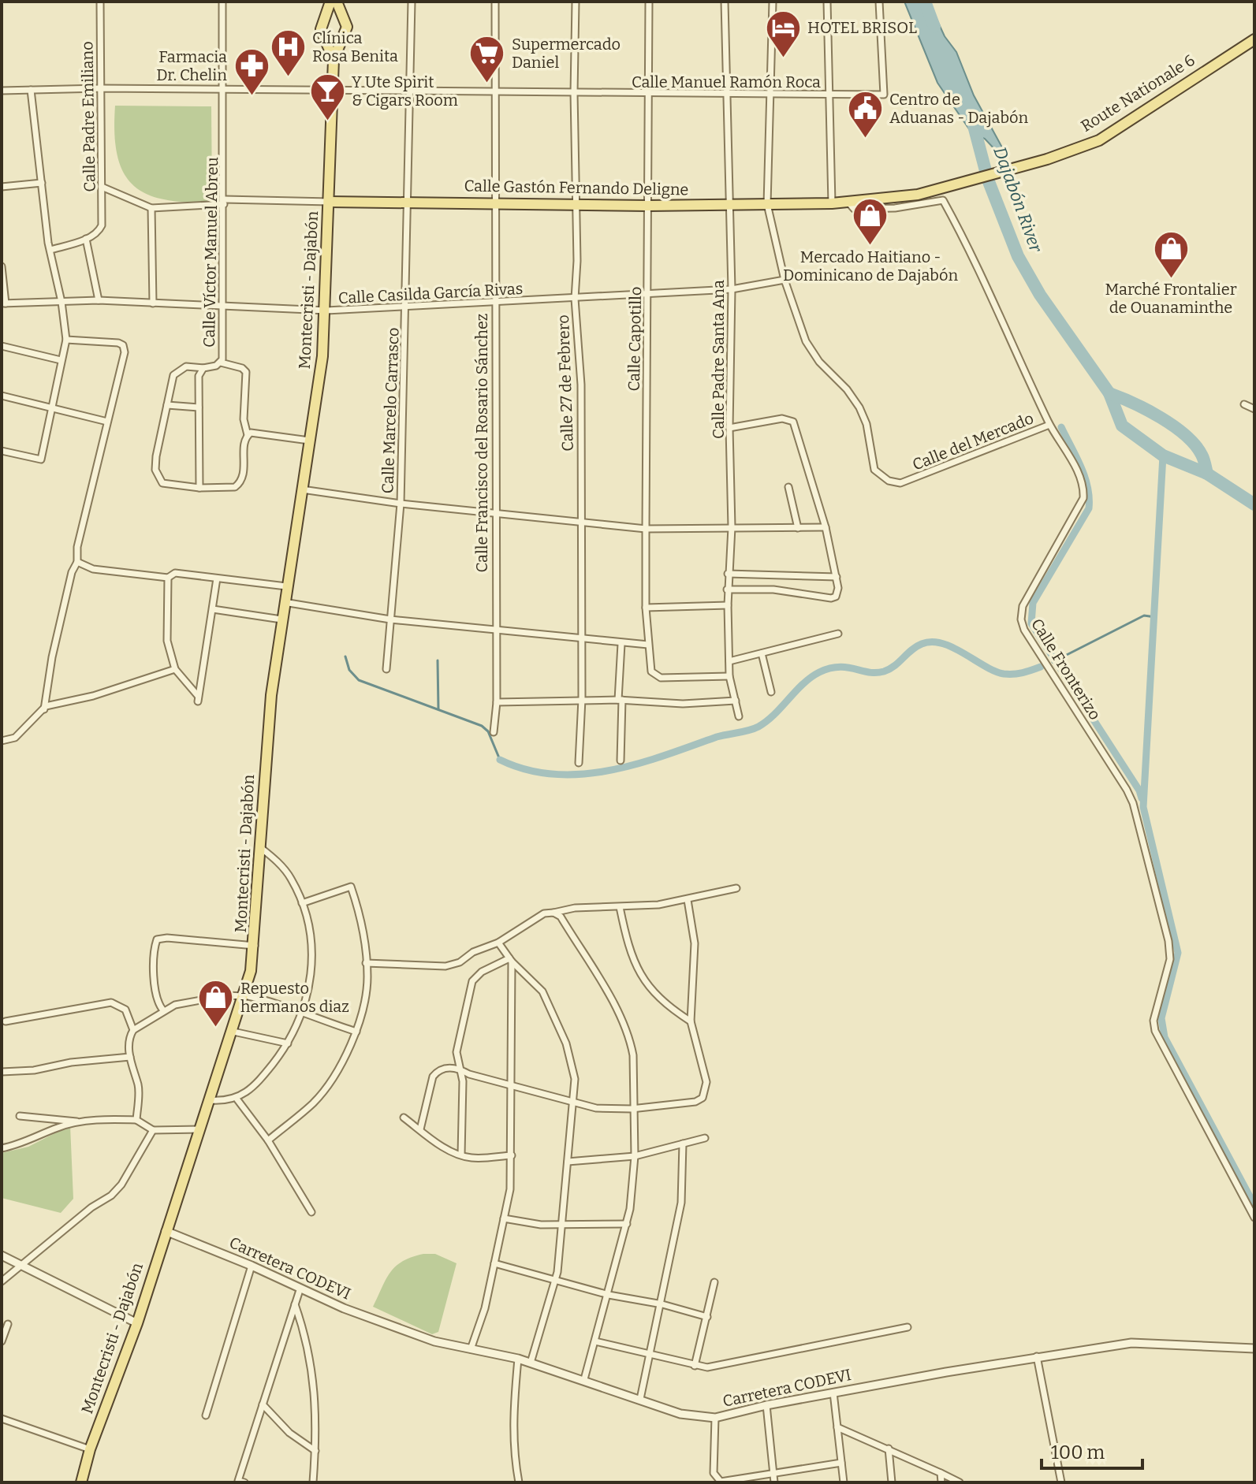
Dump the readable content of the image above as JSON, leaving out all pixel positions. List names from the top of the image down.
{
  "streets": {
    "main road": ["Route Nationale 6", "Calle Gastón Fernando Deligne", "Montecristi - Dajabón"],
    "street": [
      "Calle Manuel Ramón Roca",
      "Calle Padre Emiliano",
      "Calle Víctor Manuel Abreu",
      "Calle Casilda García Rivas",
      "Calle Capotillo",
      "Calle Padre Santa Ana",
      "Calle 27 de Febrero",
      "Calle Marcelo Carrasco",
      "Calle del Mercado",
      "Calle Francisco del Rosario Sánchez",
      "Calle Fronterizo",
      "Carretera CODEVI"
    ]
  },
  "crossings": [
    ["Calle Manuel Ramón Roca", "Calle Padre Emiliano"],
    ["Calle Manuel Ramón Roca", "Calle Víctor Manuel Abreu"],
    ["Calle Manuel Ramón Roca", "Montecristi - Dajabón"],
    ["Calle Manuel Ramón Roca", "Calle Capotillo"],
    ["Calle Manuel Ramón Roca", "Calle Padre Santa Ana"],
    ["Calle Manuel Ramón Roca", "Calle 27 de Febrero"],
    ["Calle Manuel Ramón Roca", "Calle Marcelo Carrasco"],
    ["Calle Manuel Ramón Roca", "Calle del Mercado"],
    ["Calle Manuel Ramón Roca", "Calle Francisco del Rosario Sánchez"],
    ["Route Nationale 6", "Calle Gastón Fernando Deligne"],
    ["Calle Gastón Fernando Deligne", "Calle Víctor Manuel Abreu"],
    ["Calle Gastón Fernando Deligne", "Montecristi - Dajabón"],
    ["Calle Gastón Fernando Deligne", "Calle Capotillo"],
    ["Calle Gastón Fernando Deligne", "Calle Padre Santa Ana"],
    ["Calle Gastón Fernando Deligne", "Calle 27 de Febrero"],
    ["Calle Gastón Fernando Deligne", "Calle Marcelo Carrasco"],
    ["Calle Gastón Fernando Deligne", "Calle del Mercado"],
    ["Calle Gastón Fernando Deligne", "Calle Francisco del Rosario Sánchez"],
    ["Calle Gastón Fernando Deligne", "Calle Fronterizo"],
    ["Calle Víctor Manuel Abreu", "Calle Casilda García Rivas"],
    ["Montecristi - Dajabón", "Calle Casilda García Rivas"],
    ["Montecristi - Dajabón", "Carretera CODEVI"],
    ["Calle Casilda García Rivas", "Calle Capotillo"],
    ["Calle Casilda García Rivas", "Calle Padre Santa Ana"],
    ["Calle Casilda García Rivas", "Calle 27 de Febrero"],
    ["Calle Casilda García Rivas", "Calle Marcelo Carrasco"],
    ["Calle Casilda García Rivas", "Calle del Mercado"],
    ["Calle Casilda García Rivas", "Calle Francisco del Rosario Sánchez"],
    ["Calle Capotillo", "Calle Padre Santa Ana"],
    ["Calle del Mercado", "Calle Fronterizo"]
  ],
  "water": ["Dajabón River"],
  "places": {
    "hotel": ["HOTEL BRISOL"],
    "hospital": ["Clínica Rosa Benita"],
    "supermarket": ["Supermercado Daniel"],
    "pharmacy": ["Farmacia Dr. Chelin"],
    "bar": ["Y Ute Spirit & Cigars Room"],
    "public building": ["Centro de Aduanas - Dajabón"],
    "shop": ["Mercado Haitiano - Dominicano de Dajabón", "Marché Frontalier de Ouanaminthe", "Repuesto hermanos diaz"]
  },
  "scale_bar": "100 m"
}
